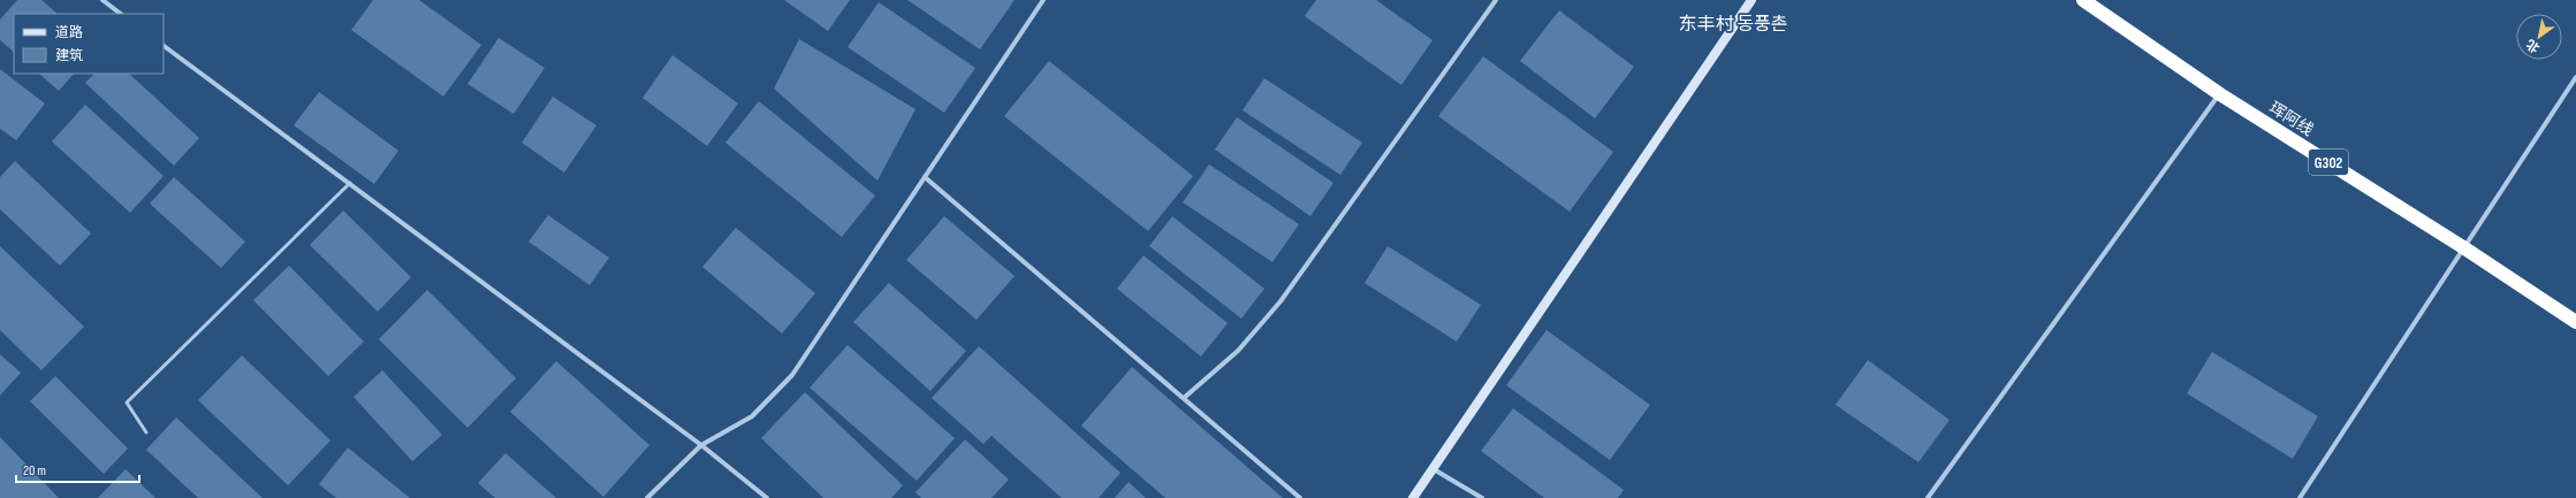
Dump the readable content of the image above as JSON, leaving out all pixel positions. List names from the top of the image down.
{
  "streets": {
    "highway": ["珲阿线", "G302"]
  },
  "districts": ["东丰村 동풍촌"],
  "legend": ["道路", "建筑"],
  "scale_bar": "20 m",
  "north": "bottom left"
}
